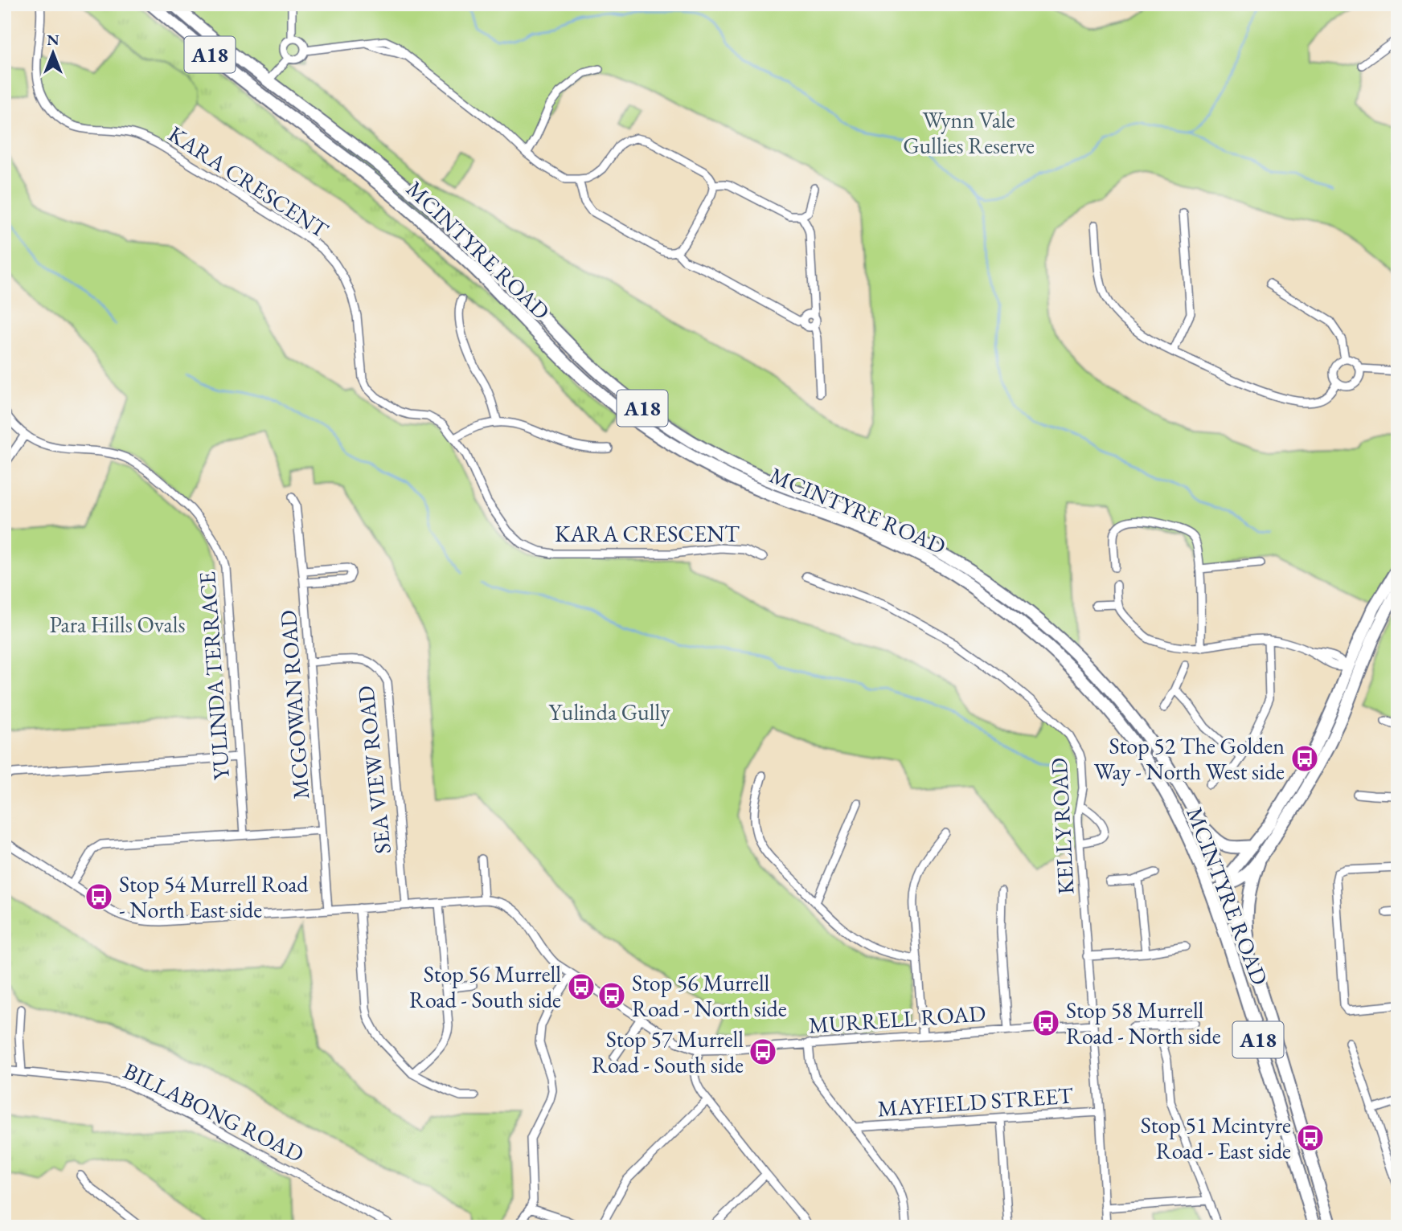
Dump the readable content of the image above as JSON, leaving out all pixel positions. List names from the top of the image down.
{
  "streets": {
    "main road": ["A18", "MCINTYRE ROAD"],
    "street": [
      "KARA CRESCENT",
      "YULINDA TERRACE",
      "MCGOWAN ROAD",
      "SEA VIEW ROAD",
      "KELLY ROAD",
      "MURRELL ROAD",
      "MAYFIELD STREET",
      "BILLABONG ROAD"
    ]
  },
  "crossings": [
    ["MCGOWAN ROAD", "SEA VIEW ROAD"],
    ["MCGOWAN ROAD", "MURRELL ROAD"],
    ["SEA VIEW ROAD", "MURRELL ROAD"],
    ["KELLY ROAD", "MURRELL ROAD"],
    ["KELLY ROAD", "MAYFIELD STREET"]
  ],
  "parks": ["Wynn Vale Gullies Reserve", "Para Hills Ovals", "Yulinda Gully"],
  "places": {
    "bus stop": [
      "Stop 52 The Golden Way - North West side",
      "Stop 54 Murrell Road - North East side",
      "Stop 56 Murrell Road - South side",
      "Stop 56 Murrell Road - North side",
      "Stop 58 Murrell Road - North side",
      "Stop 57 Murrell Road - South side",
      "Stop 51 Mcintyre Road - East side"
    ]
  },
  "north": "top"
}
